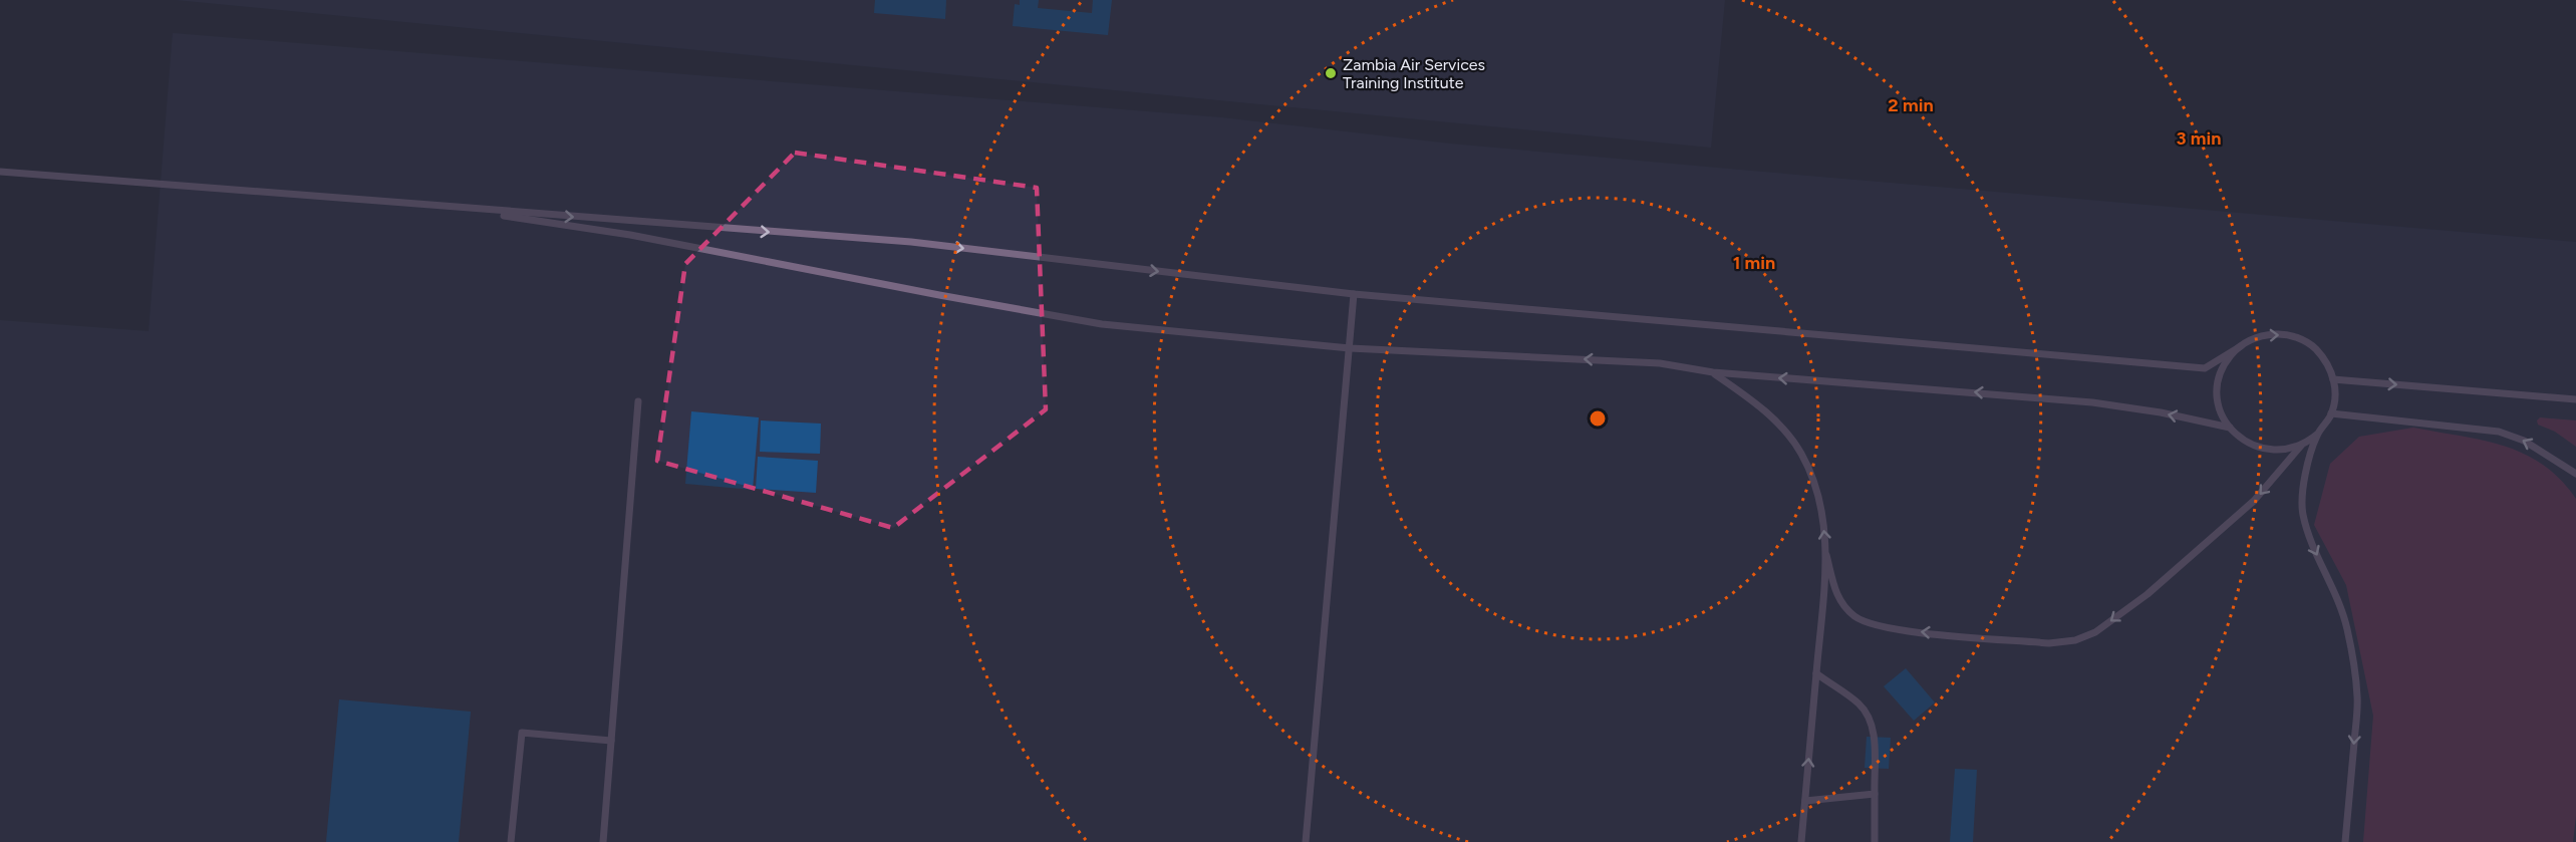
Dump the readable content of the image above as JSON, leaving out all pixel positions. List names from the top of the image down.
{
  "places": ["Zambia Air Services Training Institute"],
  "rings": ["2 min", "3 min", "1 min"]
}
